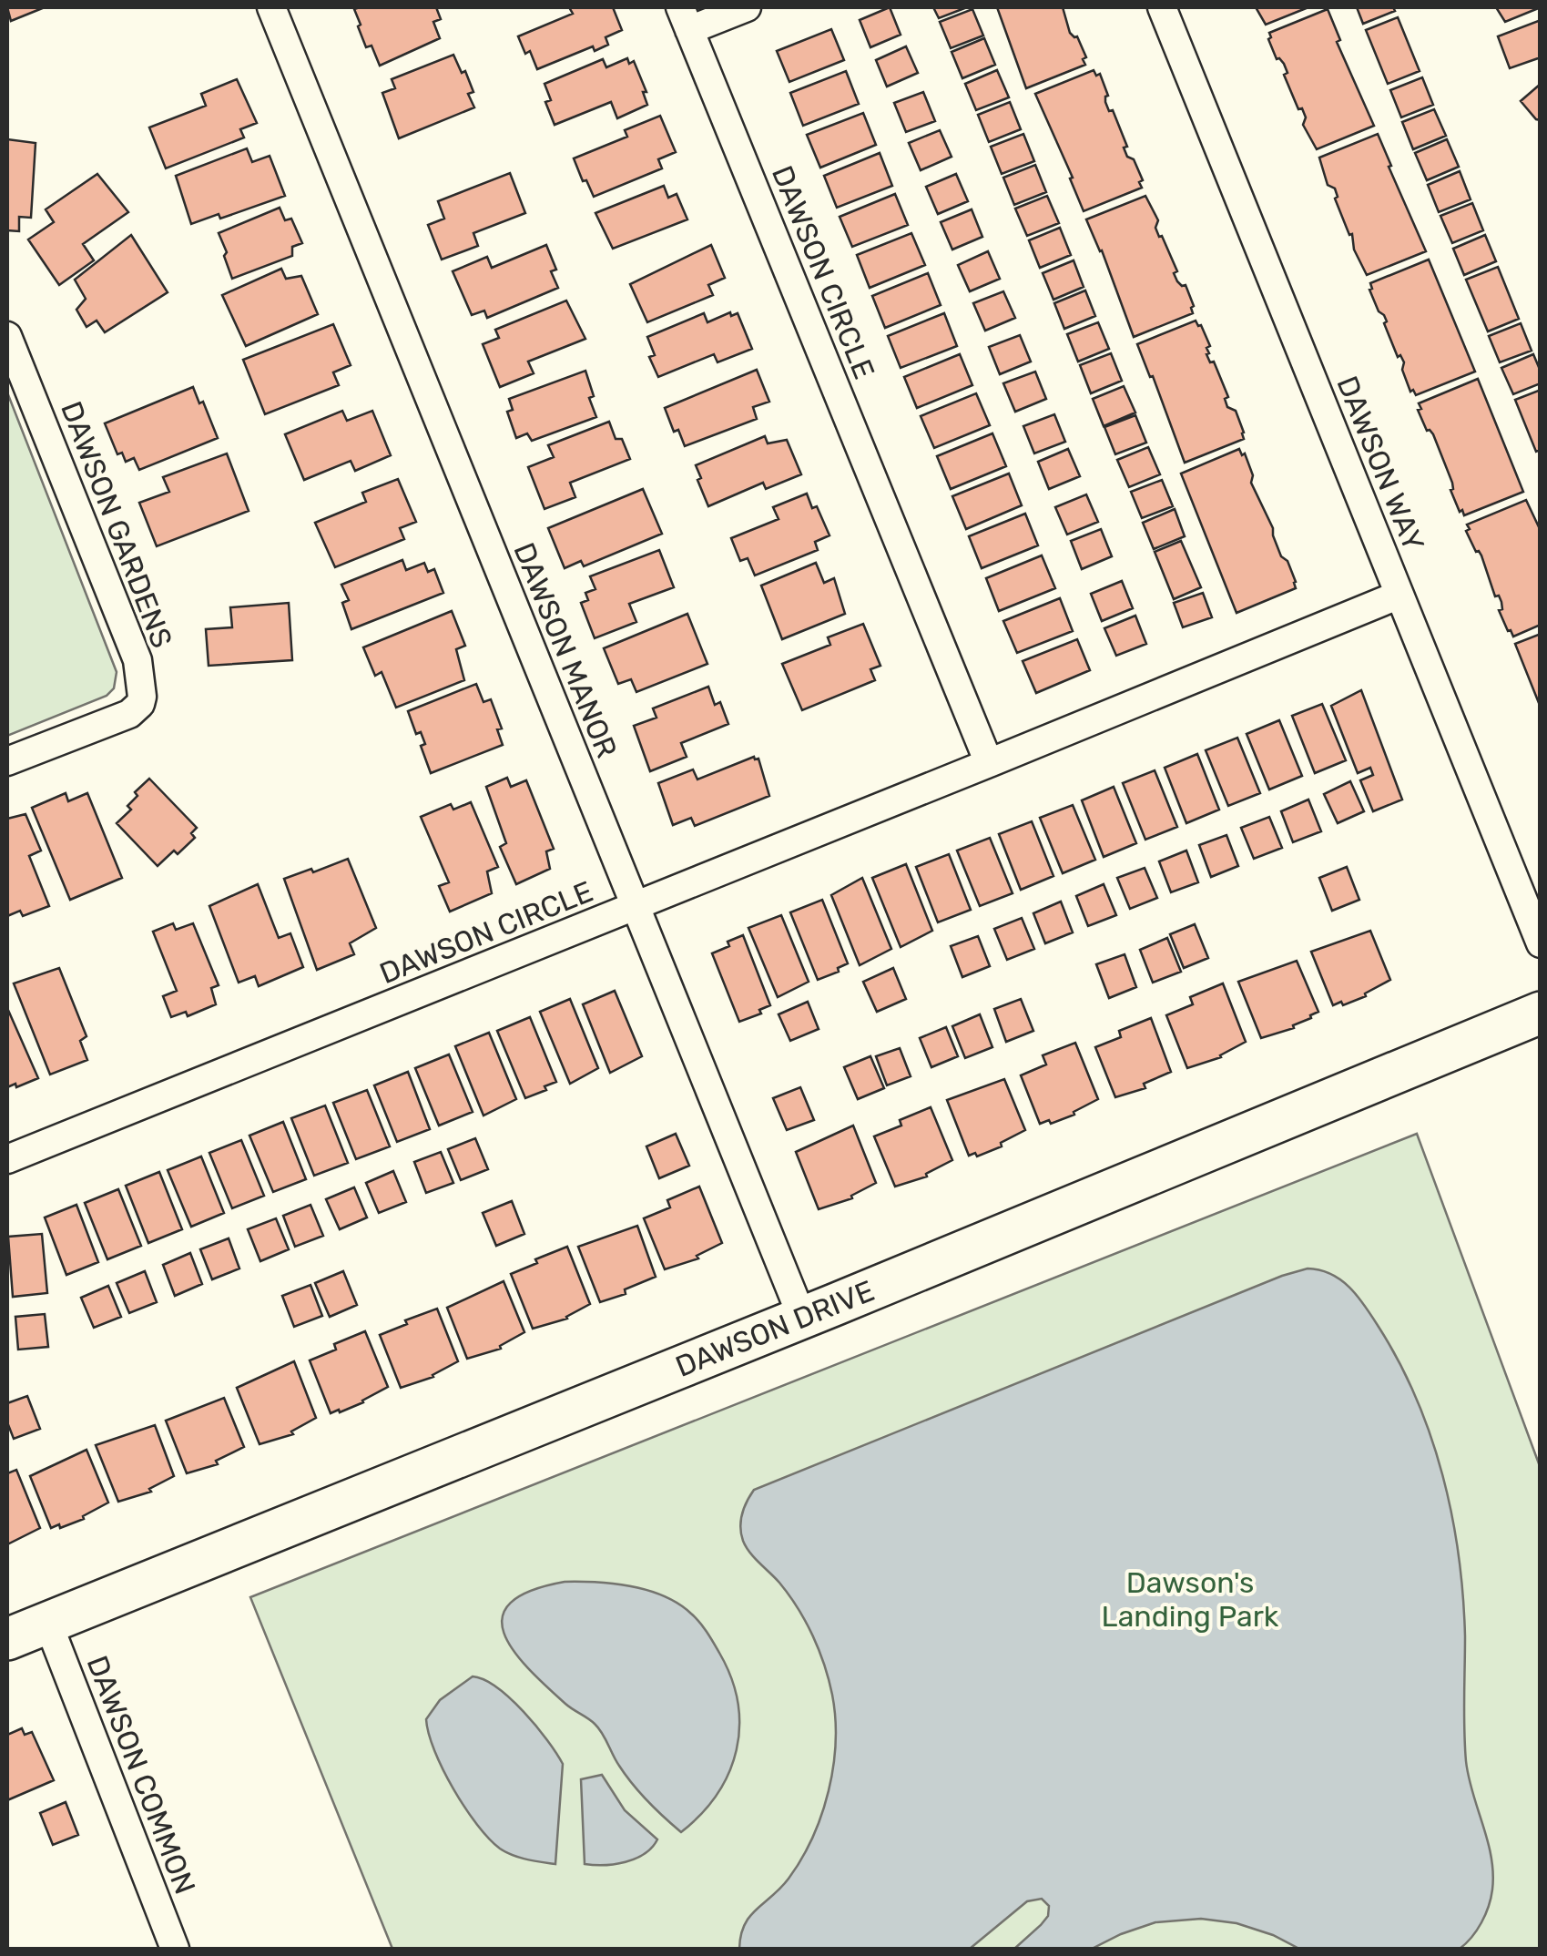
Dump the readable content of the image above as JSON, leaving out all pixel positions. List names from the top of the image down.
{
  "streets": {
    "street": [
      "DAWSON CIRCLE",
      "DAWSON WAY",
      "DAWSON GARDENS",
      "DAWSON MANOR",
      "DAWSON DRIVE",
      "DAWSON COMMON"
    ]
  },
  "crossings": [
    ["DAWSON CIRCLE", "DAWSON WAY"],
    ["DAWSON CIRCLE", "DAWSON MANOR"],
    ["DAWSON MANOR", "DAWSON DRIVE"],
    ["DAWSON DRIVE", "DAWSON COMMON"]
  ],
  "parks": ["Dawson's Landing Park"]
}
